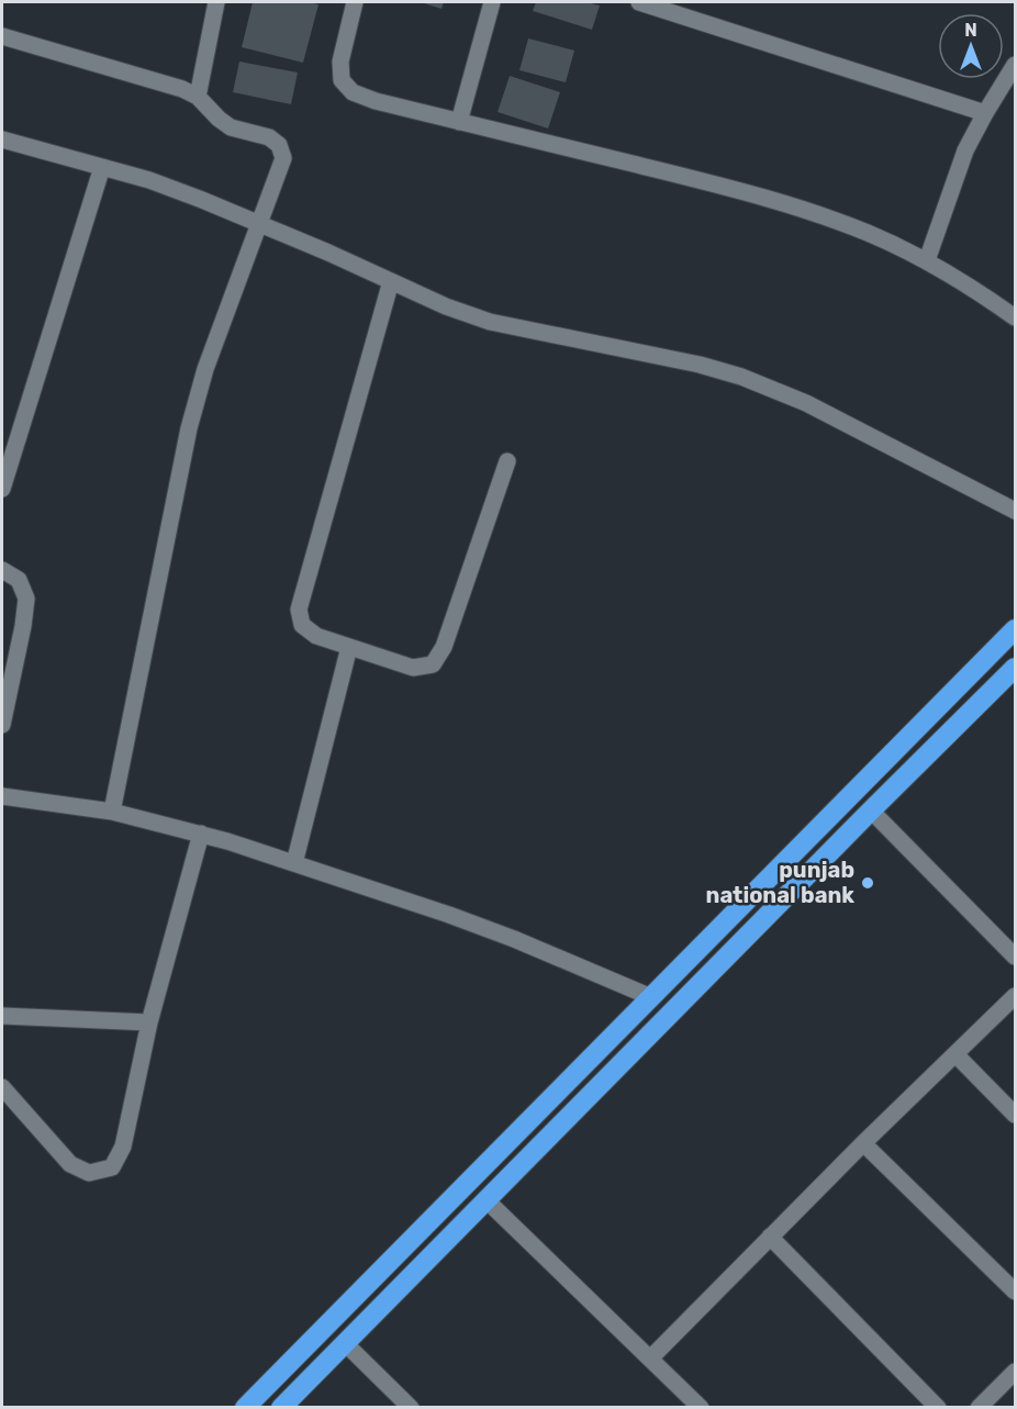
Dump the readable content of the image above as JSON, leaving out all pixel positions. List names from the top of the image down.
{
  "places": ["punjab national bank"],
  "north": "top"
}
